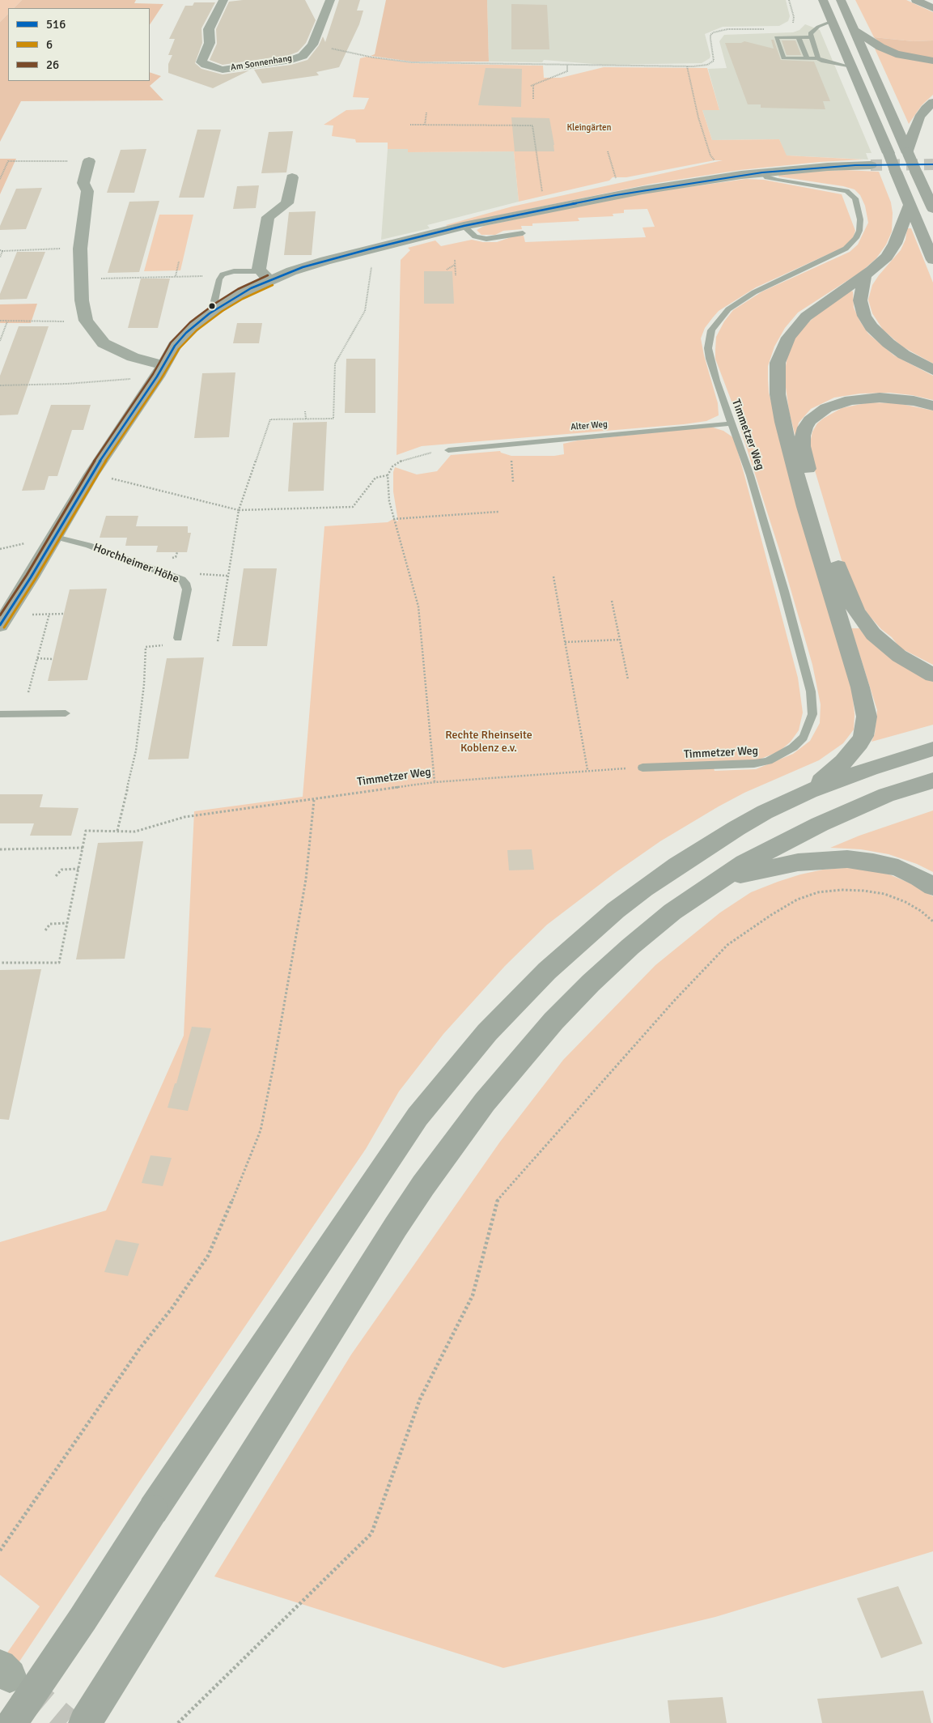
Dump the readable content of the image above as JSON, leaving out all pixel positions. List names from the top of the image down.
{
  "streets": {
    "street": ["Am Sonnenhang"],
    "lane": ["Alter Weg", "Timmetzer Weg", "Horchheimer Höhe"]
  },
  "crossings": [
    ["Alter Weg", "Timmetzer Weg"]
  ],
  "parks": ["Kleingärten", "Rechte Rheinseite Koblenz e.v."],
  "lines": ["transit line 516", "transit line 26", "transit line 6"],
  "legend": ["516", "6", "26"]
}
